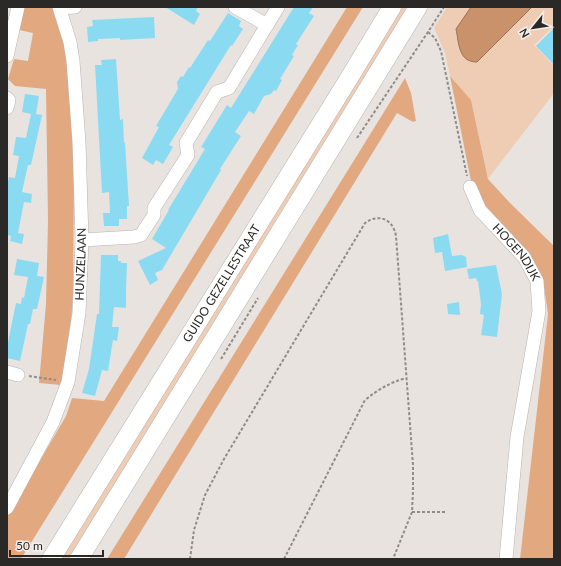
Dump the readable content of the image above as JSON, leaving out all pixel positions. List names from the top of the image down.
{
  "streets": {
    "main road": ["GUIDO GEZELLESTRAAT"],
    "street": ["HOGENDIJK", "HUNZELAAN"]
  },
  "scale_bar": "50 m",
  "north": "bottom left"
}
